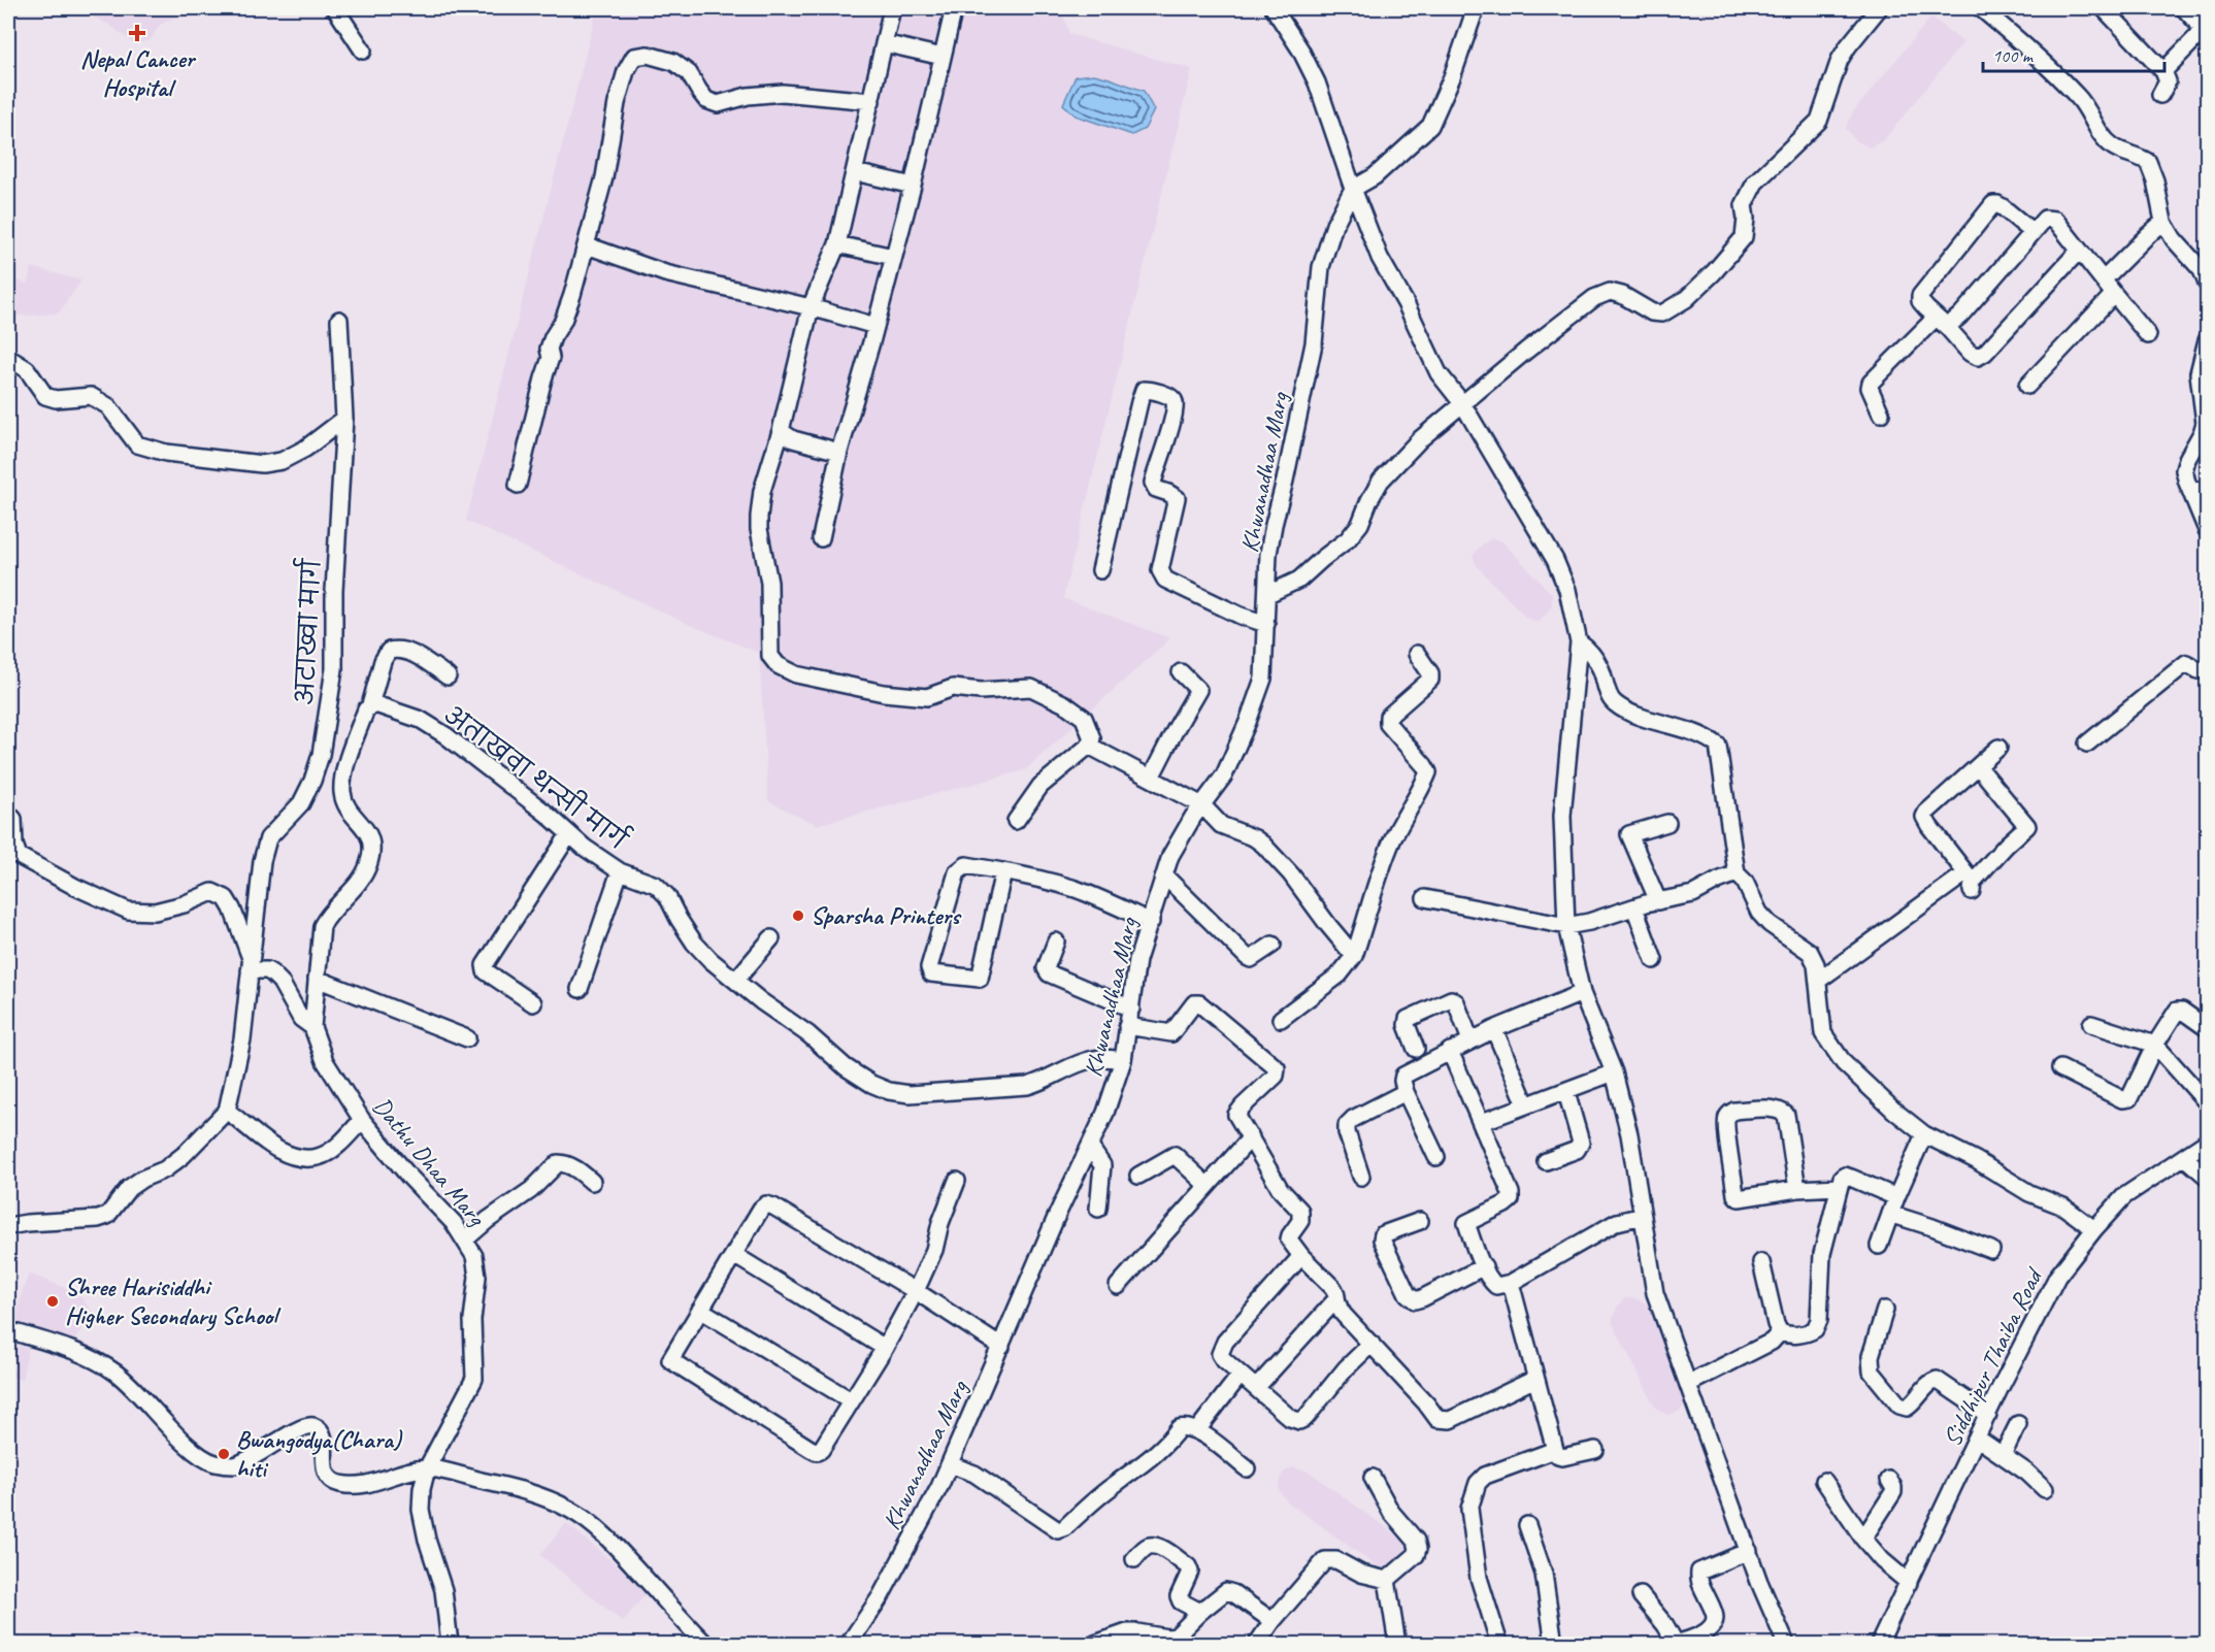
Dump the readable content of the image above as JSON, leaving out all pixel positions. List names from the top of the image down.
{
  "streets": {
    "street": [
      "Khwanadhaa Marg",
      "अटाख्वा मार्ग",
      "अताखवा थन्सी मार्ग",
      "Dathu Dhaa Marg",
      "Siddhipur Thaiba Road"
    ]
  },
  "crossings": [
    ["Khwanadhaa Marg", "अताखवा थन्सी मार्ग"]
  ],
  "places": {
    "health": ["Nepal Cancer Hospital"],
    "other": ["Sparsha Printers", "Shree Harisiddhi Higher Secondary School", "Bwangodya(Chara) hiti"]
  },
  "scale_bar": "100 m"
}
